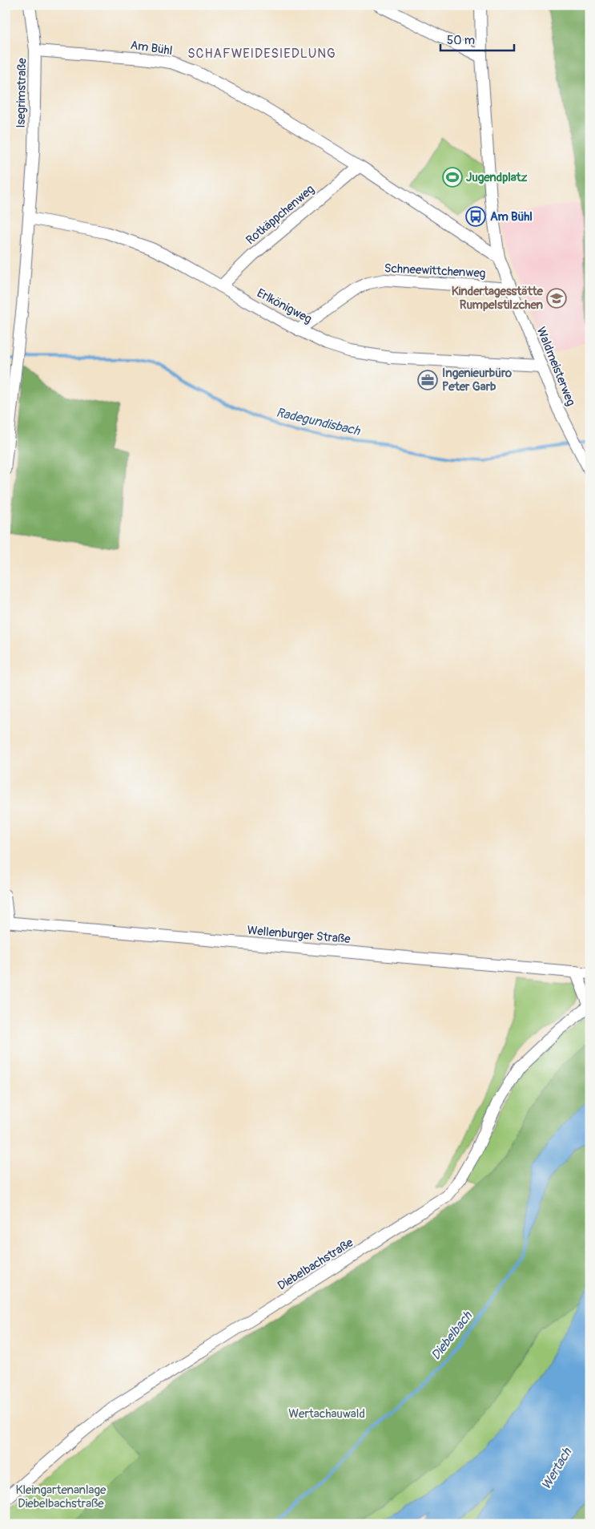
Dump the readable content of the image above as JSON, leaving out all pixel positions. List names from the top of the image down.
{
  "streets": {
    "street": [
      "Am Bühl",
      "Isegrimstraße",
      "Rotkäppchenweg",
      "Schneewittchenweg",
      "Erlkönigweg",
      "Waldmeisterweg",
      "Wellenburger Straße",
      "Diebelbachstraße"
    ]
  },
  "crossings": [
    ["Am Bühl", "Isegrimstraße"],
    ["Am Bühl", "Rotkäppchenweg"],
    ["Am Bühl", "Waldmeisterweg"],
    ["Isegrimstraße", "Erlkönigweg"],
    ["Rotkäppchenweg", "Erlkönigweg"],
    ["Schneewittchenweg", "Erlkönigweg"],
    ["Schneewittchenweg", "Waldmeisterweg"],
    ["Erlkönigweg", "Waldmeisterweg"]
  ],
  "districts": ["SCHAFWEIDESIEDLUNG"],
  "water": ["Radegundisbach", "Diebelbach", "Wertach"],
  "parks": ["Wertachauwald", "Kleingartenanlage Diebelbachstraße"],
  "places": {
    "sports": ["Jugendplatz"],
    "bus stop": ["Am Bühl"],
    "school or university": ["Kindertagesstätte Rumpelstilzchen"],
    "office": ["Ingenieurbüro Peter Garb"]
  },
  "scale_bar": "50 m"
}
